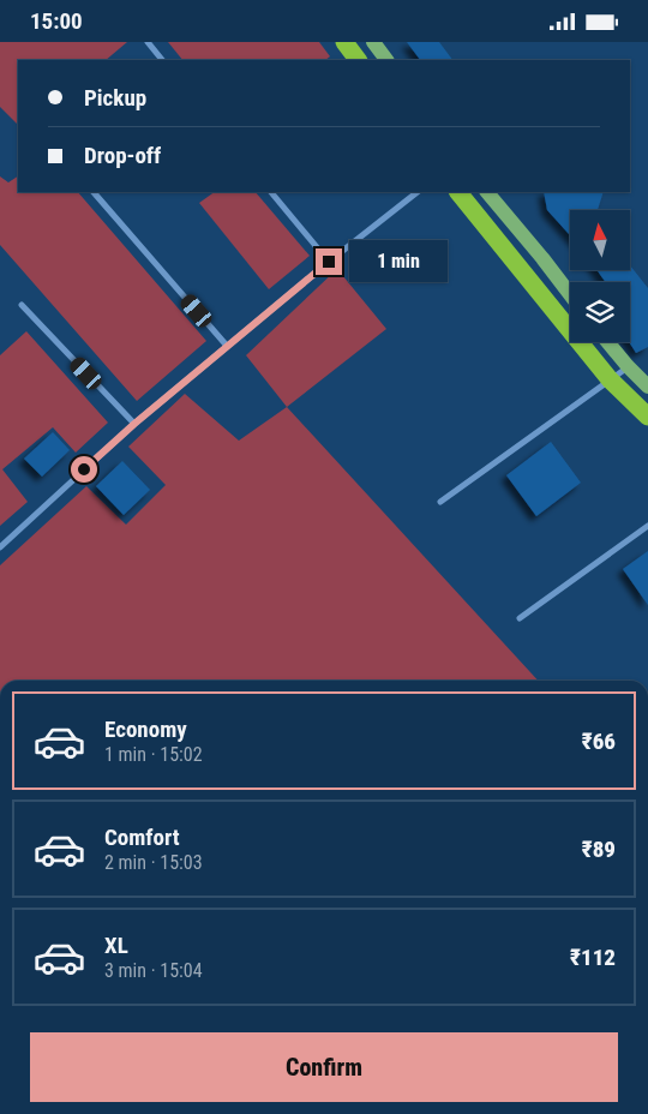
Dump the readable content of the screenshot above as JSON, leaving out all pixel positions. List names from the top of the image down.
{
  "north": "top",
  "page": {
    "status": "15:00",
    "banner": ["Pickup", "Drop-off"],
    "bubble": "1 min",
    "list": [
      {
        "name": "Economy",
        "note": "1 min · 15:02",
        "value": "₹66"
      },
      {
        "name": "Comfort",
        "note": "2 min · 15:03",
        "value": "₹89"
      },
      {
        "name": "XL",
        "note": "3 min · 15:04",
        "value": "₹112"
      }
    ],
    "buttons": "Confirm"
  }
}
